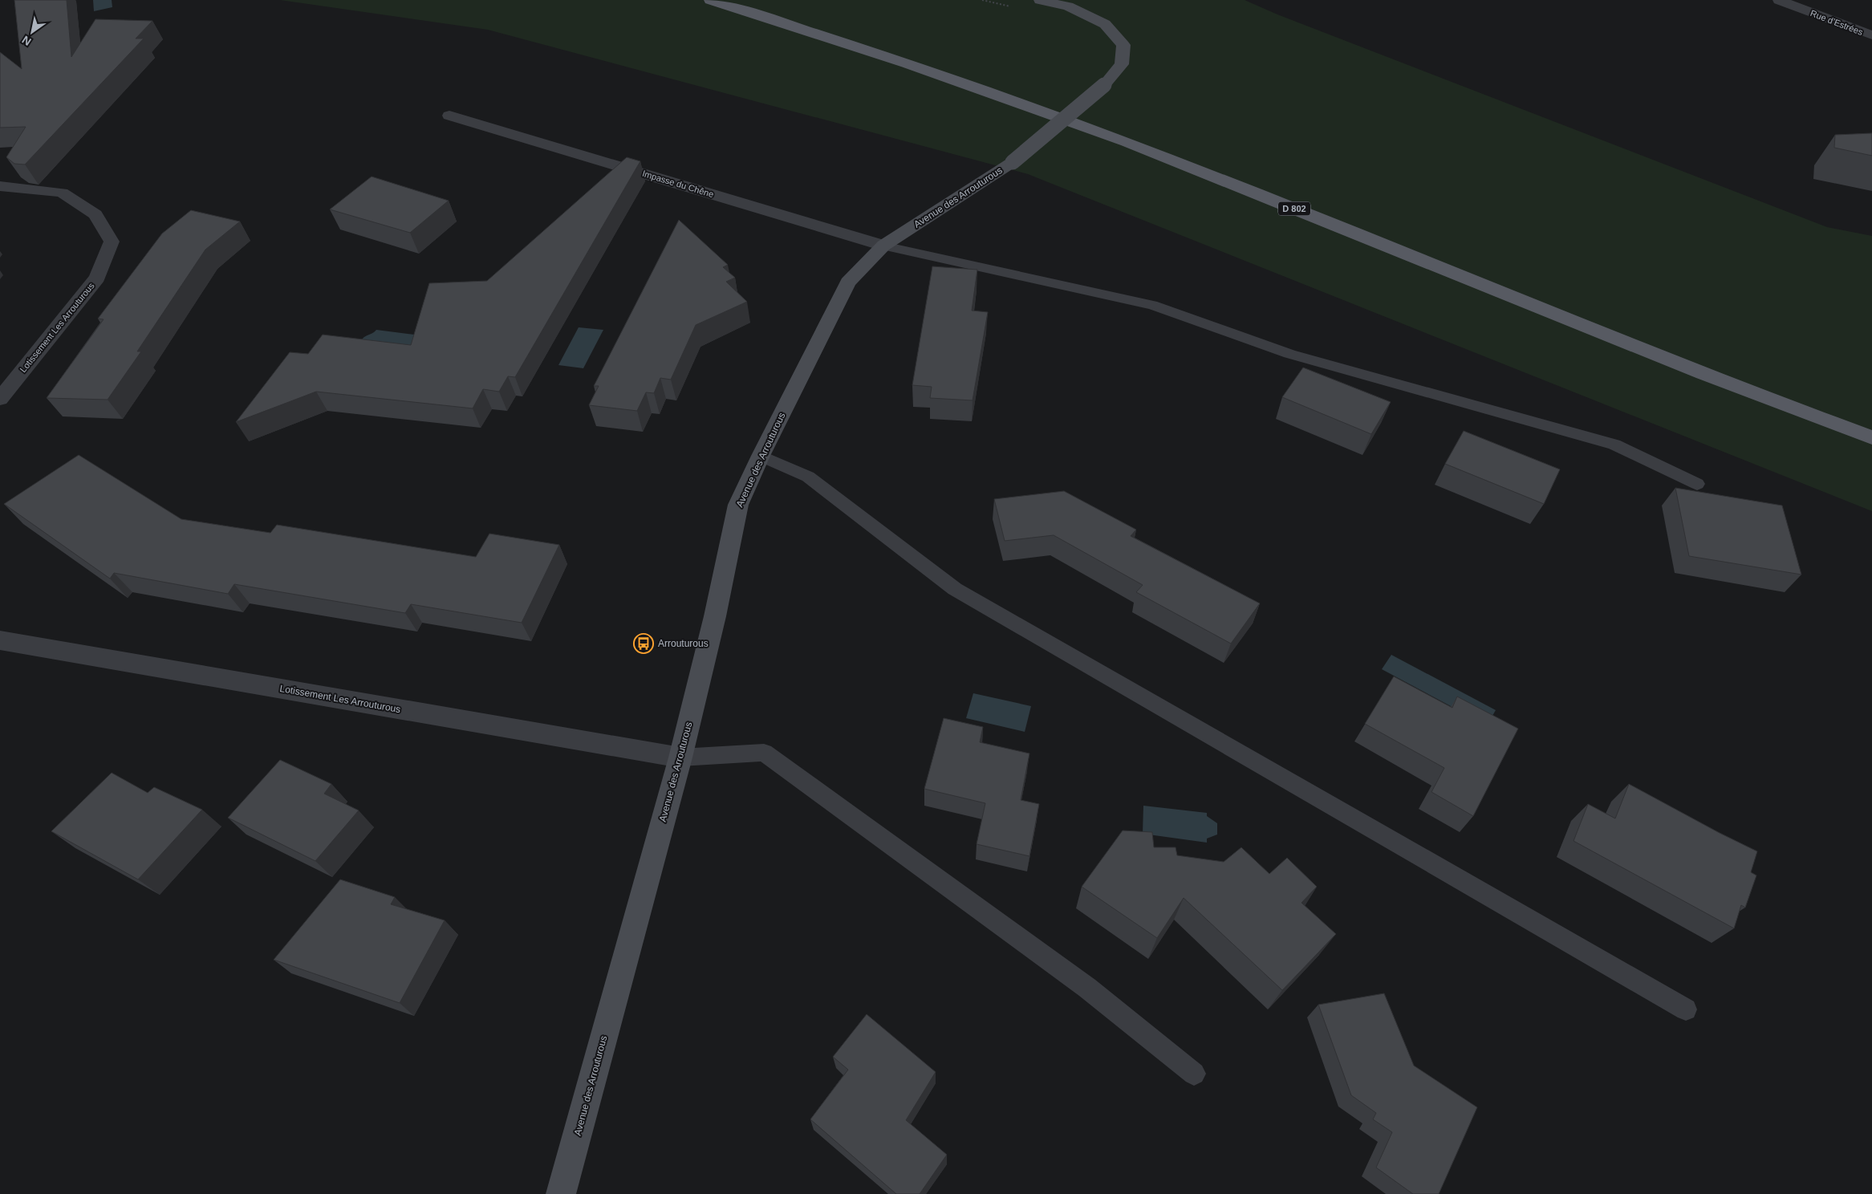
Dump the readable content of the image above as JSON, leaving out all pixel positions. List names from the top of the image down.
{
  "streets": {
    "main road": ["D 802"],
    "street": [
      "Rue d’Estrées",
      "Impasse du Chêne",
      "Avenue des Arrouturous",
      "Lotissement Les Arrouturous"
    ]
  },
  "crossings": [
    ["Impasse du Chêne", "Avenue des Arrouturous"],
    ["Avenue des Arrouturous", "Lotissement Les Arrouturous"]
  ],
  "places": {
    "bus stop": ["Arrouturous"]
  },
  "north": "bottom left"
}
